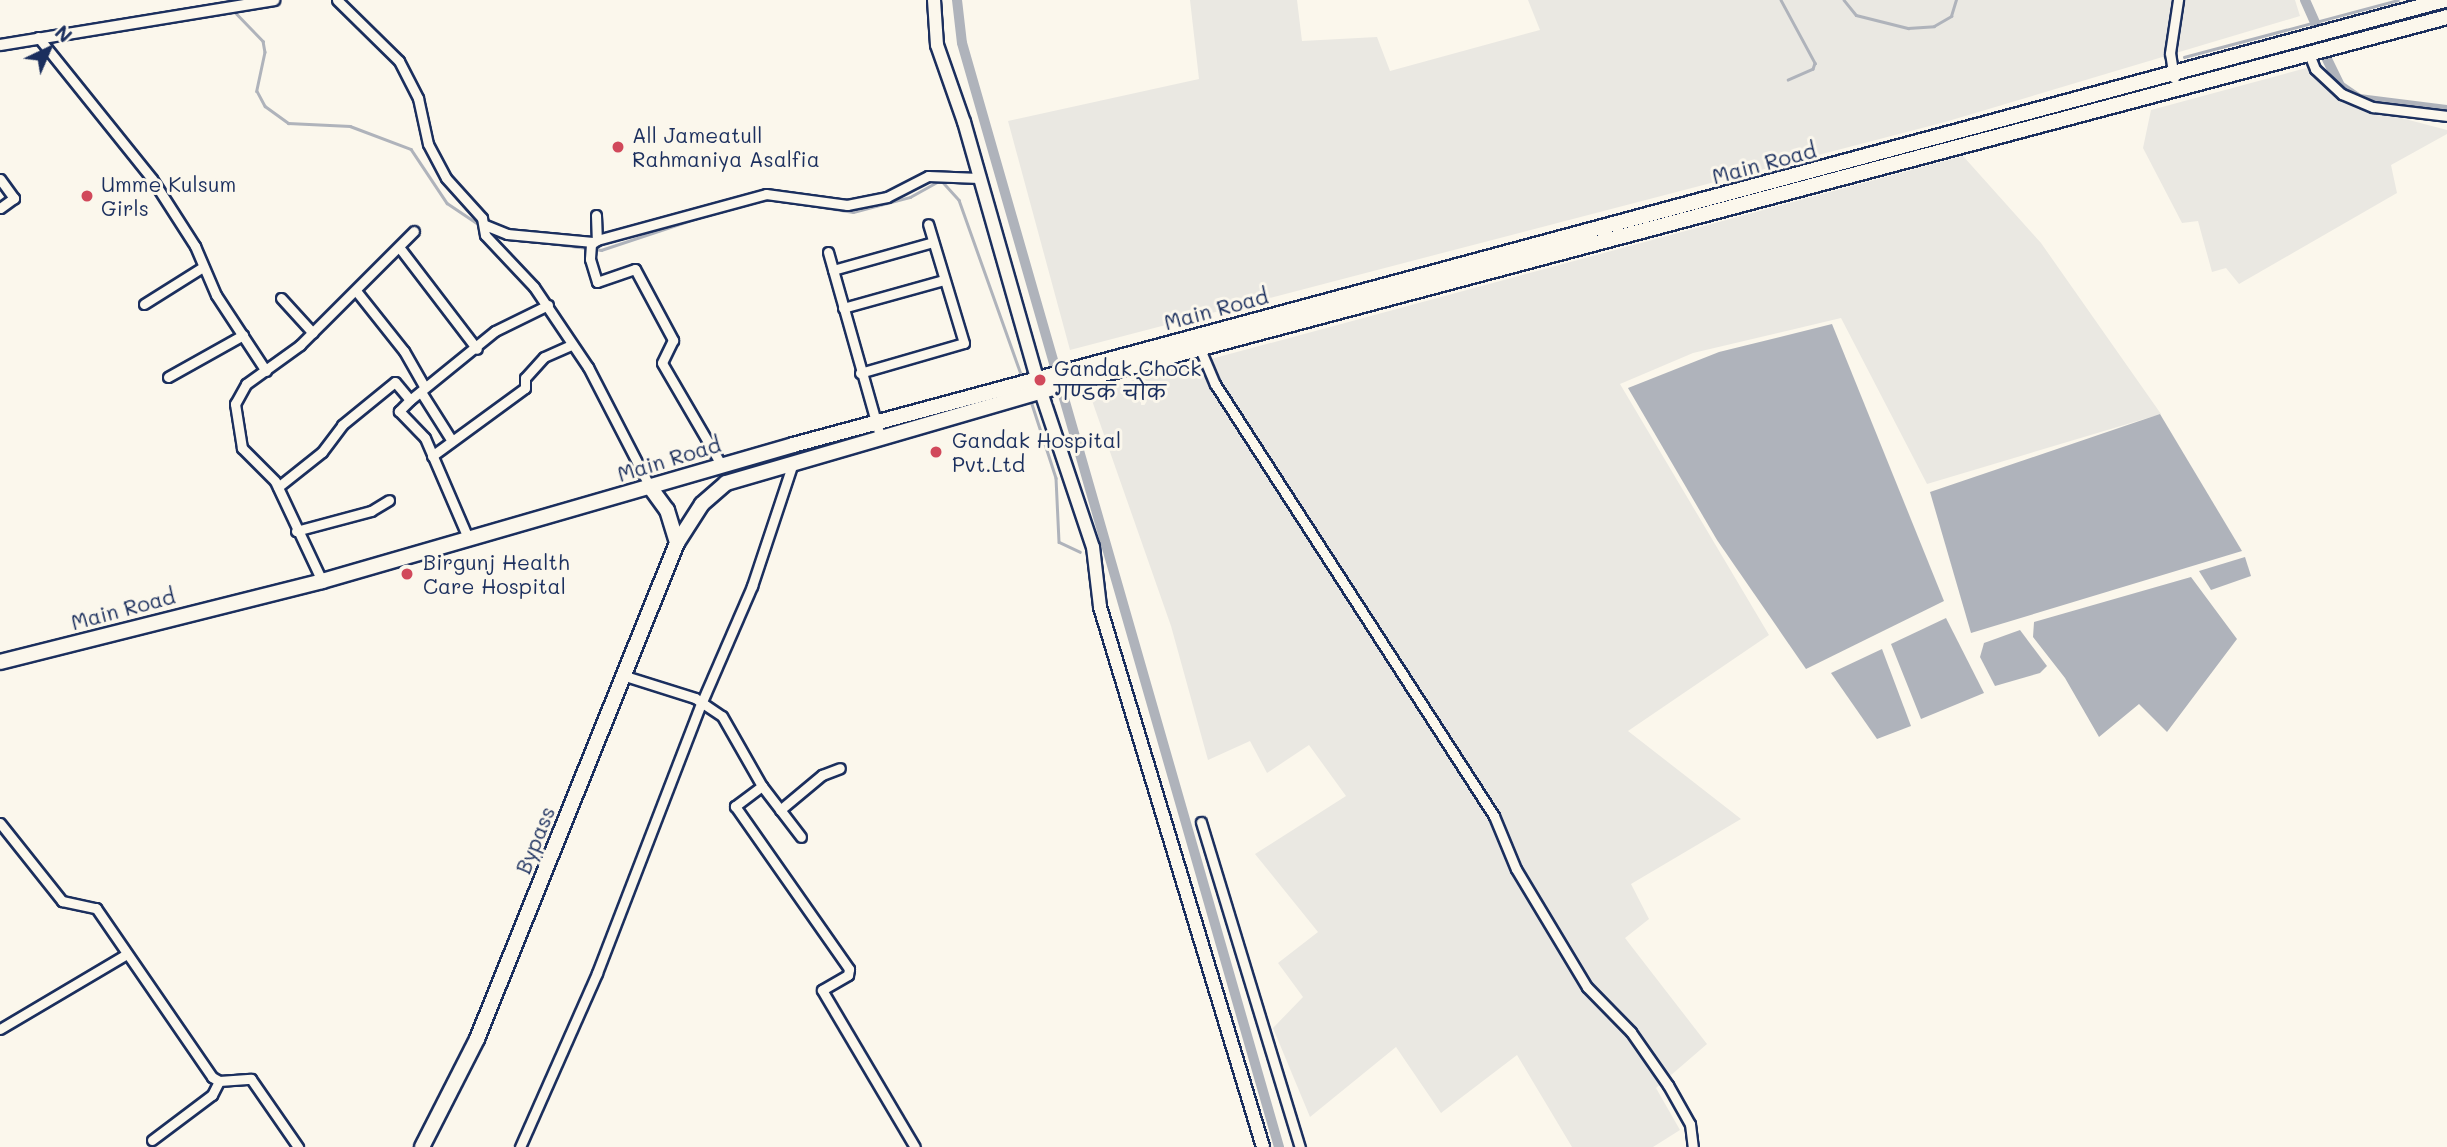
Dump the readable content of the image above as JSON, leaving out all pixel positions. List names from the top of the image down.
{
  "streets": {
    "main road": ["Main Road", "Bypass"]
  },
  "crossings": [
    ["Main Road", "Bypass"]
  ],
  "places": [
    "All Jameatull Rahmaniya Asalfia",
    "Umme Kulsum Girls",
    "Gandak Chock गण्डक चोक",
    "Gandak Hospital Pvt.Ltd",
    "Birgunj Health Care Hospital"
  ],
  "north": "top right"
}
